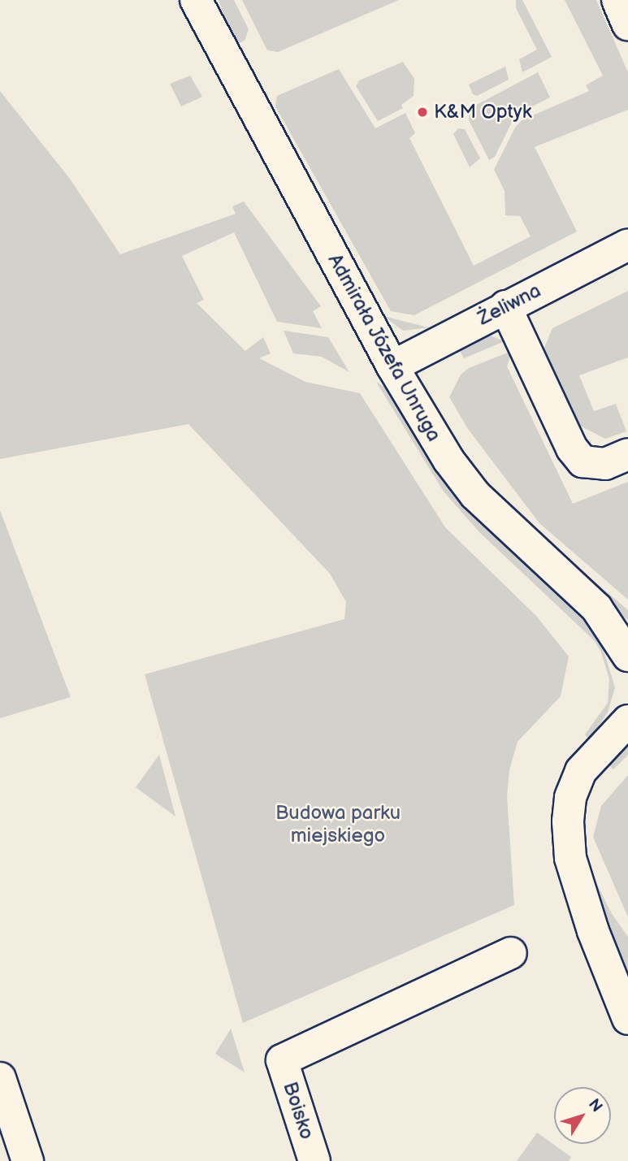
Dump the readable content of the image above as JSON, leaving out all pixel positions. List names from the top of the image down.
{
  "streets": {
    "street": ["Żeliwna", "Admirała Józefa Unruga", "Boisko"]
  },
  "crossings": [
    ["Żeliwna", "Admirała Józefa Unruga"]
  ],
  "parks": ["Budowa parku miejskiego"],
  "places": ["K&M Optyk"],
  "north": "top right"
}
